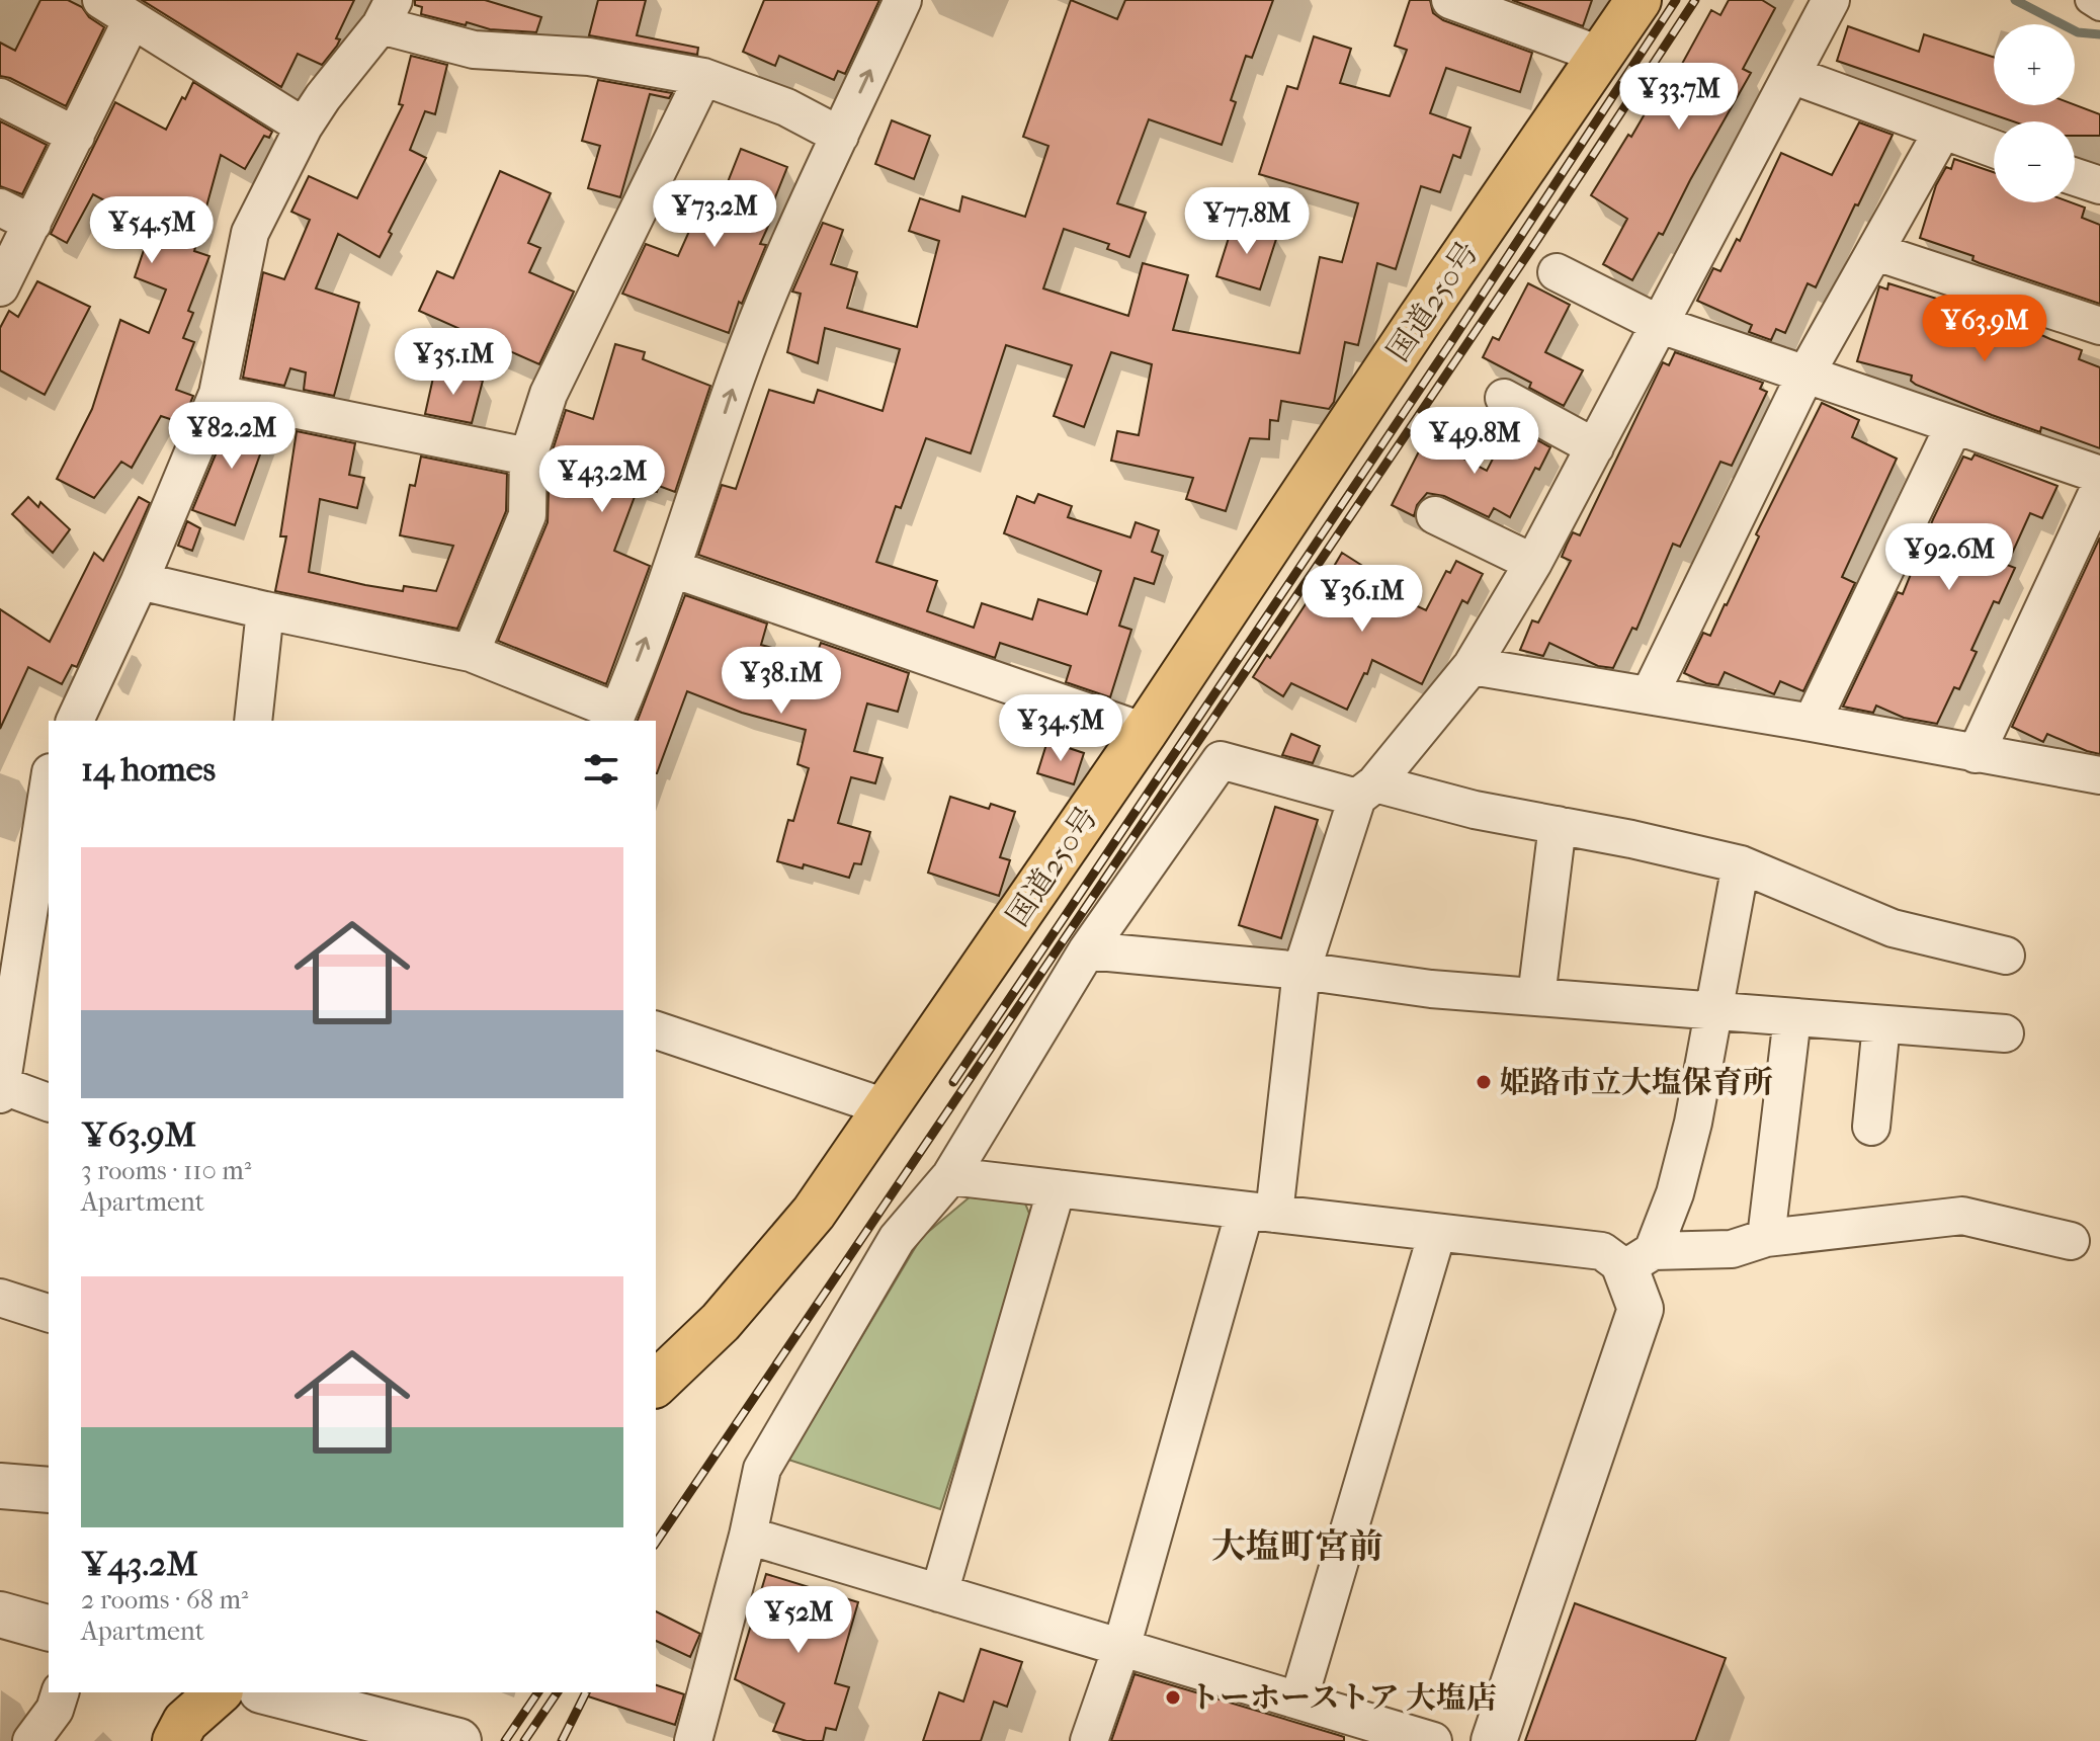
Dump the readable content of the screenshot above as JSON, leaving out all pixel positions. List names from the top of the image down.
{
  "streets": {
    "highway": ["国道250号"]
  },
  "districts": ["大塩町宮前"],
  "places": ["姫路市立大塩保育所", "トーホーストア 大塩店"],
  "page": {
    "map_buttons": ["+", "−"],
    "price": [
      "¥33.7M",
      "¥73.2M",
      "¥77.8M",
      "¥54.5M",
      "¥63.9M",
      "¥35.1M",
      "¥82.2M",
      "¥49.8M",
      "¥43.2M",
      "¥92.6M",
      "¥36.1M",
      "¥38.1M",
      "¥34.5M",
      "¥52M"
    ],
    "heading": "14 homes",
    "list": [
      {
        "name": "¥63.9M",
        "note": "3 rooms · 110 m² · Apartment"
      },
      {
        "name": "¥43.2M",
        "note": "2 rooms · 68 m² · Apartment"
      }
    ]
  }
}
